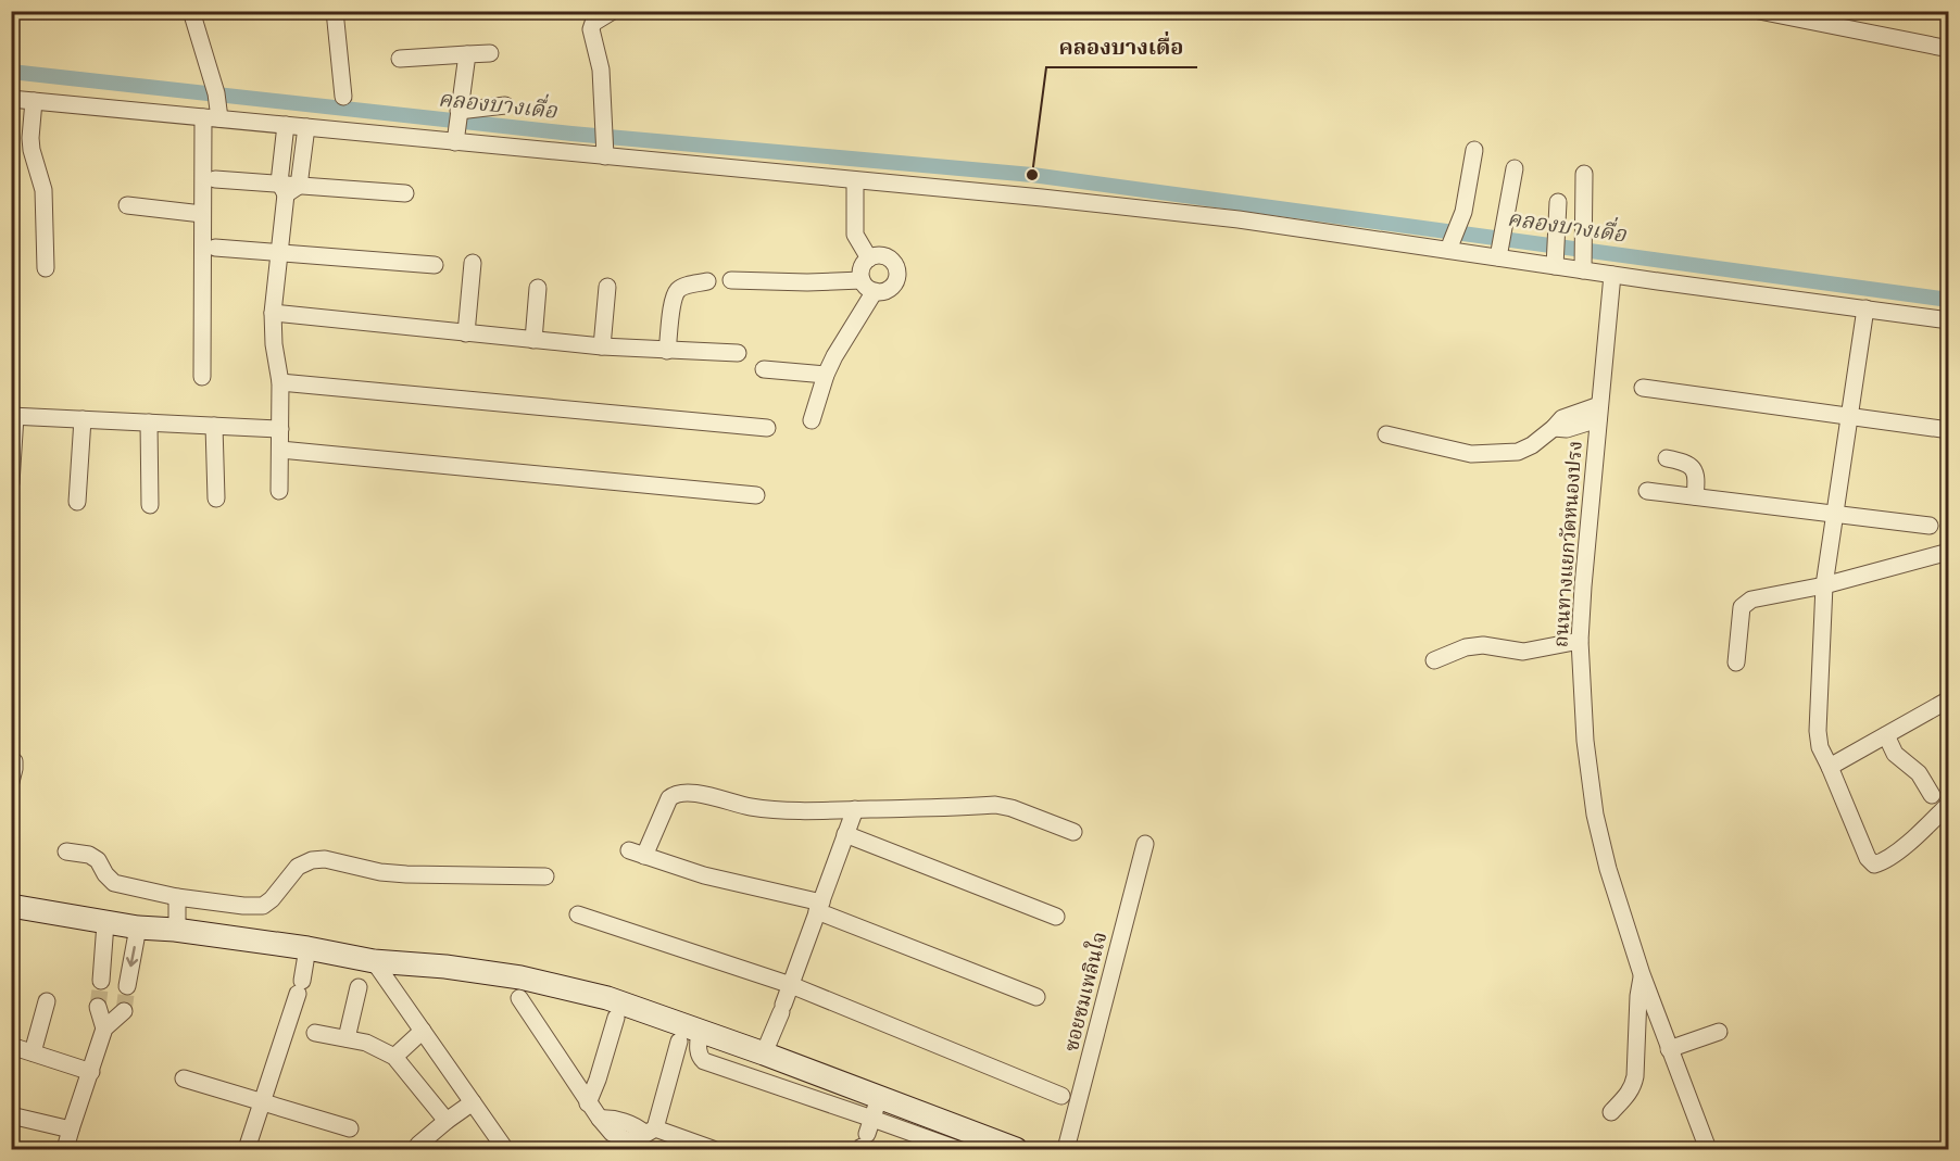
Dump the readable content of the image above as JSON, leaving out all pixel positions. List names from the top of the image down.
{
  "streets": {
    "street": ["ถนนทางแยกวัดหนองปรง", "ซอยชมเพลินใจ"]
  },
  "water": ["คลองบางเดื่อ"],
  "places": ["คลองบางเดื่อ"]
}
